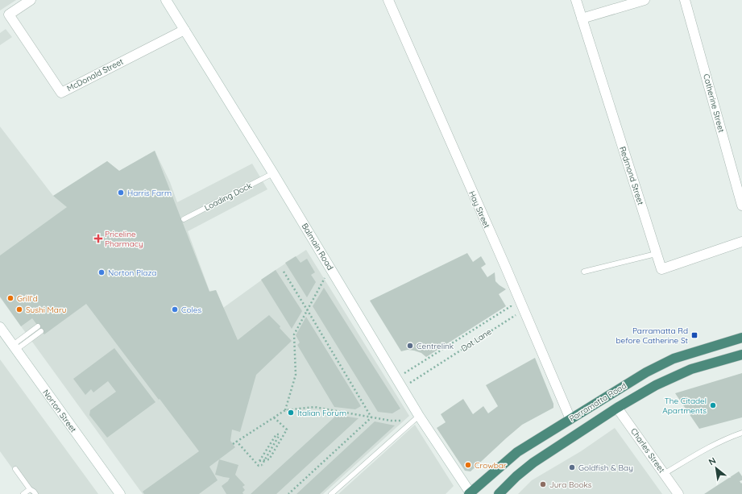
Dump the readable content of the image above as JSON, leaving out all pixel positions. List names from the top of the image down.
{
  "streets": {
    "highway": ["Parramatta Road"],
    "street": [
      "McDonald Street",
      "Catherine Street",
      "Redmond Street",
      "Hay Street",
      "Balmain Road",
      "Norton Street",
      "Charles Street"
    ],
    "lane": ["Loading Dock"],
    "path": ["Dot Lane"]
  },
  "crossings": [
    ["McDonald Street", "Balmain Road"],
    ["Loading Dock", "Balmain Road"],
    ["Hay Street", "Dot Lane"],
    ["Hay Street", "Parramatta Road"],
    ["Balmain Road", "Parramatta Road"],
    ["Parramatta Road", "Charles Street"]
  ],
  "places": {
    "other": [
      "Harris Farm",
      "Norton Plaza",
      "Grill'd",
      "Sushi Maru",
      "Coles",
      "Centrelink",
      "The Citadel Apartments",
      "Italian Forum",
      "Crowbar",
      "Goldfish & Bay",
      "Jura Books"
    ],
    "health": ["Priceline Pharmacy"],
    "transit": ["Parramatta Rd before Catherine St"]
  },
  "north": "top left"
}
